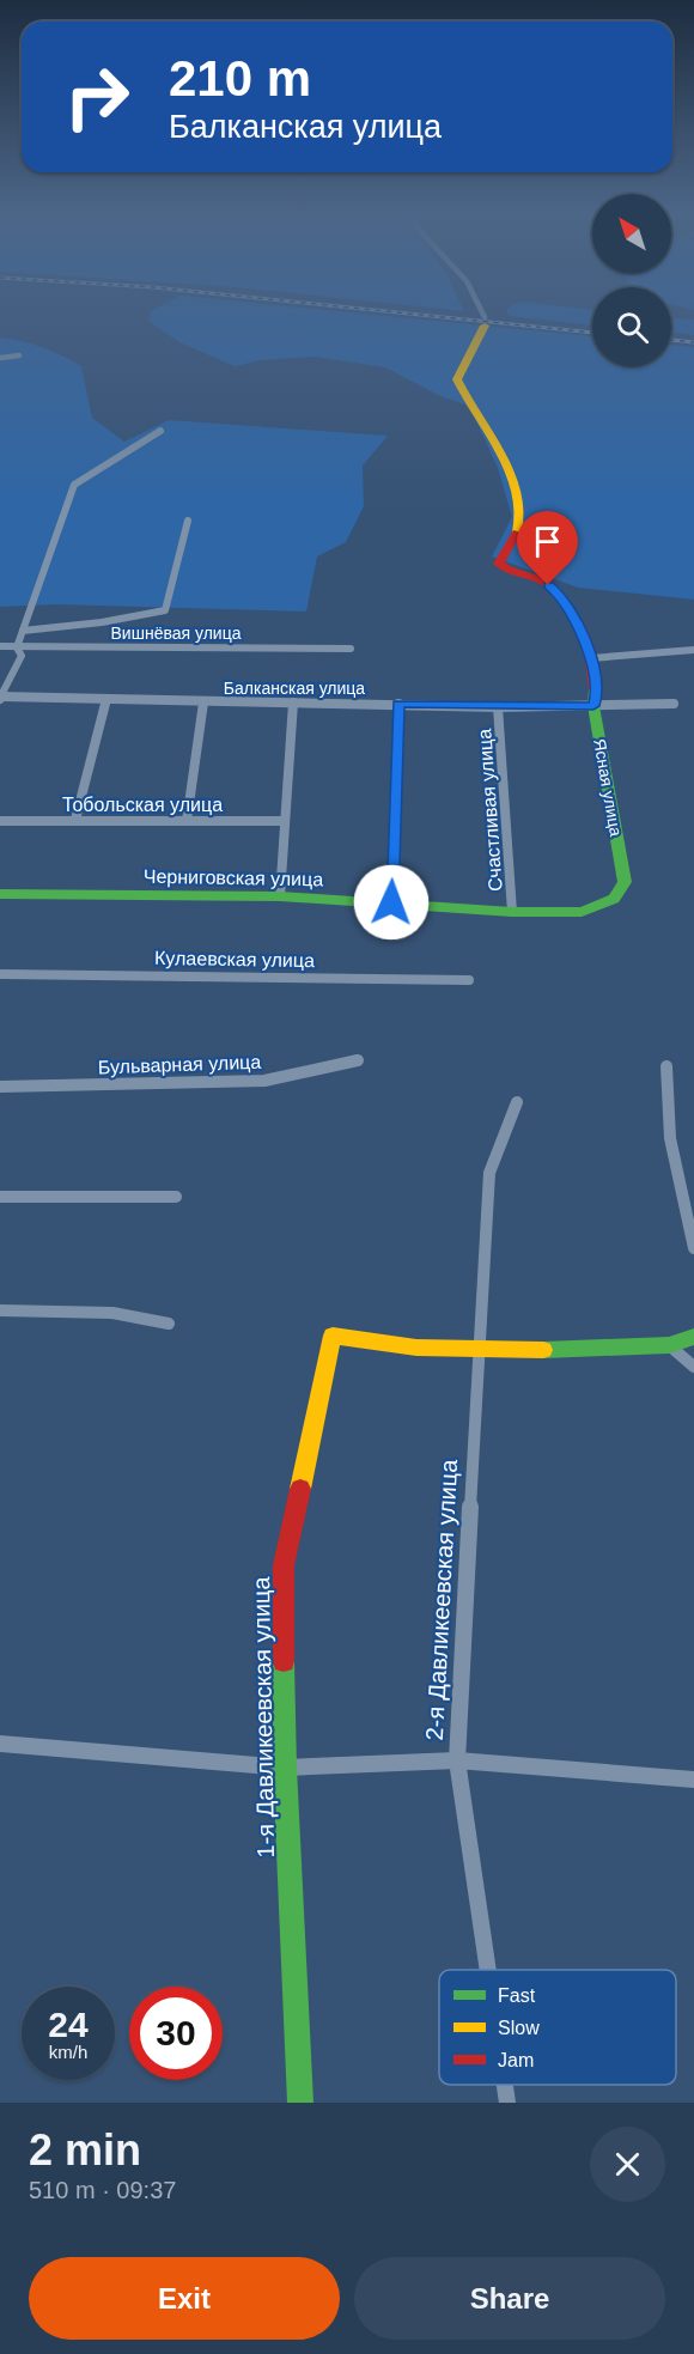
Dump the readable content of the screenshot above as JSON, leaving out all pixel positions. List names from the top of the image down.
{
  "streets": {
    "street": [
      "Вишнёвая улица",
      "Балканская улица",
      "Ясная улица",
      "Тобольская улица",
      "Счастливая улица",
      "Черниговская улица",
      "Кулаевская улица",
      "Бульварная улица",
      "2-я Давликеевская улица",
      "1-я Давликеевская улица"
    ]
  },
  "crossings": [
    ["Балканская улица", "Ясная улица"],
    ["Балканская улица", "Счастливая улица"],
    ["Ясная улица", "Черниговская улица"],
    ["Счастливая улица", "Черниговская улица"],
    ["2-я Давликеевская улица", "1-я Давликеевская улица"]
  ],
  "legend": ["Fast", "Slow", "Jam"],
  "north": "top left",
  "page": {
    "turn": ["210 m", "Балканская улица"],
    "speed": "24 km/h",
    "limit": "30",
    "heading": ["2 min", "510 m · 09:37"],
    "buttons": ["Exit", "Share"]
  }
}
